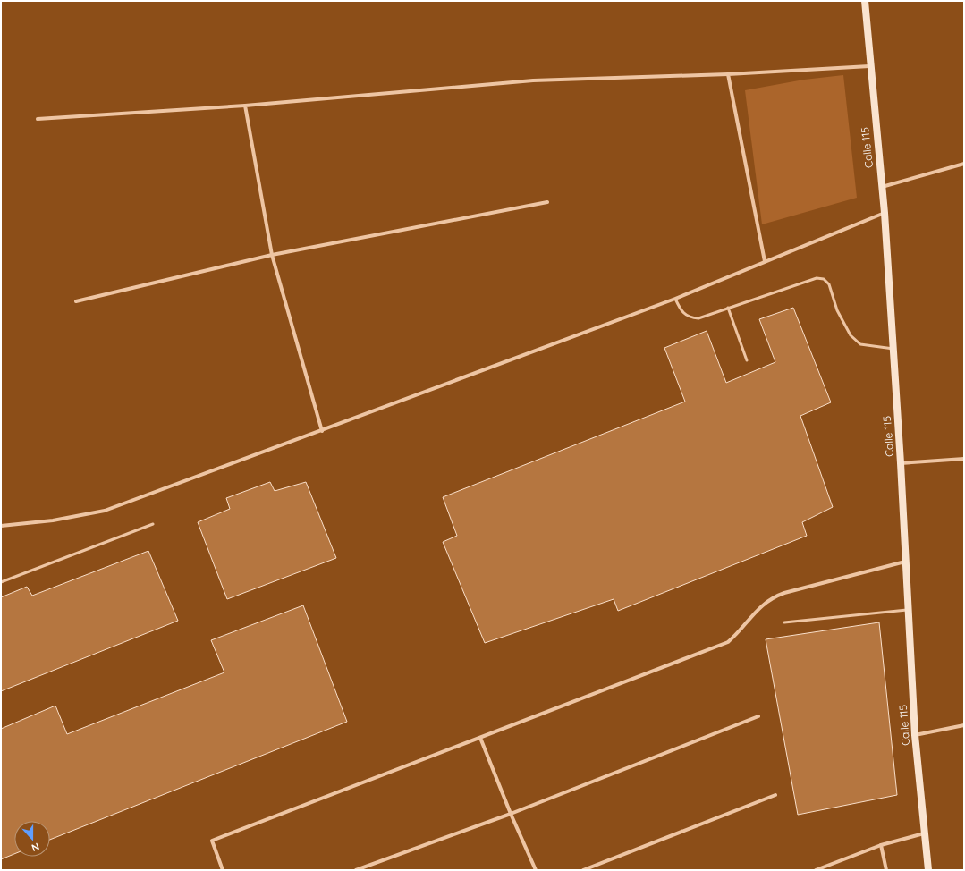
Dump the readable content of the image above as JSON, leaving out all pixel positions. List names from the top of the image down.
{
  "streets": {
    "street": ["Calle 115"]
  },
  "north": "bottom"
}
